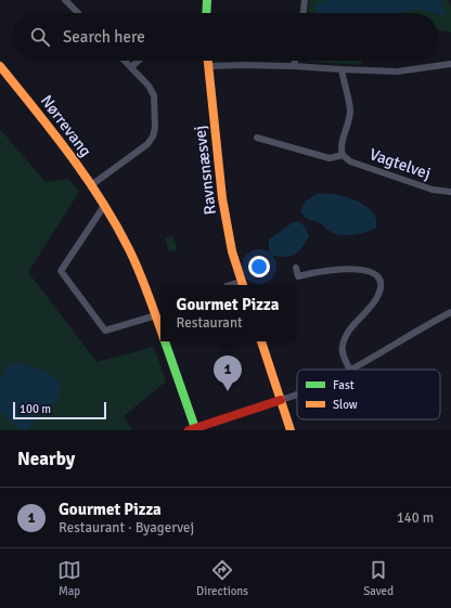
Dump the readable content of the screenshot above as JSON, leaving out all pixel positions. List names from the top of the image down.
{
  "streets": {
    "street": ["Nørrevang", "Vagtelvej", "Ravnsnæsvej"]
  },
  "legend": ["Fast", "Slow"],
  "scale_bar": "100 m",
  "page": {
    "search": "Search here",
    "popup": ["Gourmet Pizza", "Restaurant"],
    "pins": "1",
    "scale": "100 m",
    "heading": "Nearby",
    "list": [
      {
        "mark": "1",
        "name": "Gourmet Pizza",
        "note": "Restaurant · Byagervej",
        "value": "140 m"
      }
    ],
    "nav": ["Map", "Directions", "Saved"]
  }
}
